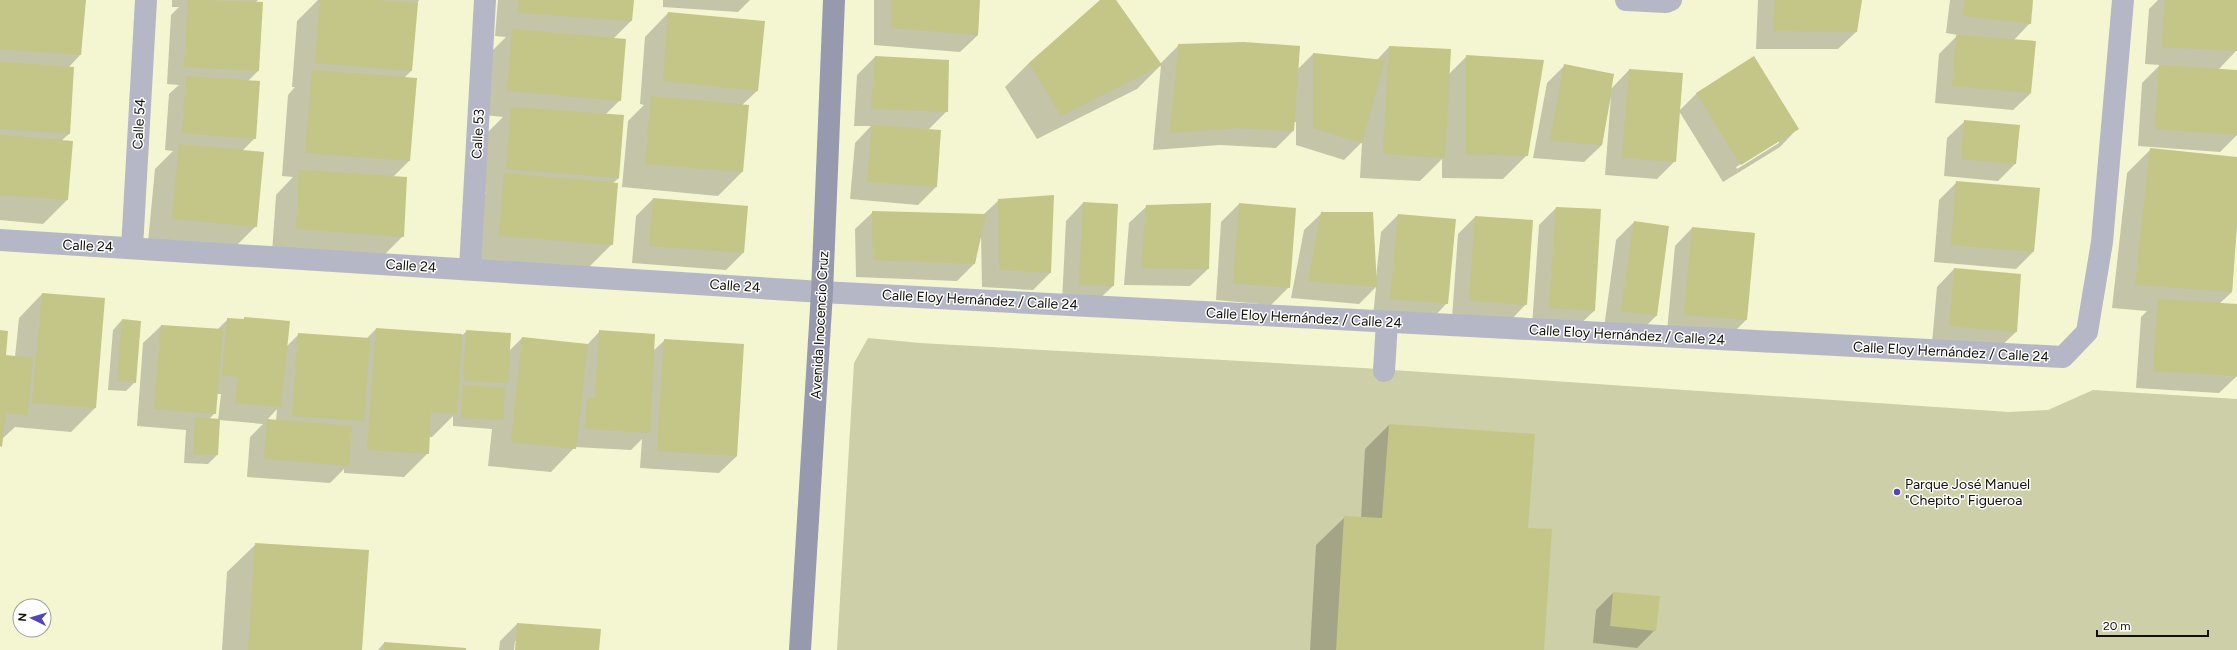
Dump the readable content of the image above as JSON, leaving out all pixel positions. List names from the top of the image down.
{
  "streets": {
    "street": [
      "Calle 54",
      "Calle 53",
      "Calle 24",
      "Calle Eloy Hernández / Calle 24",
      "Avenida Inocencio Cruz"
    ]
  },
  "crossings": [
    ["Calle 54", "Calle 24"],
    ["Calle 53", "Calle 24"],
    ["Calle 24", "Calle Eloy Hernández / Calle 24"],
    ["Calle 24", "Avenida Inocencio Cruz"],
    ["Calle Eloy Hernández / Calle 24", "Avenida Inocencio Cruz"]
  ],
  "places": ["Parque José Manuel \"Chepito\" Figueroa"],
  "scale_bar": "20 m",
  "north": "left"
}
